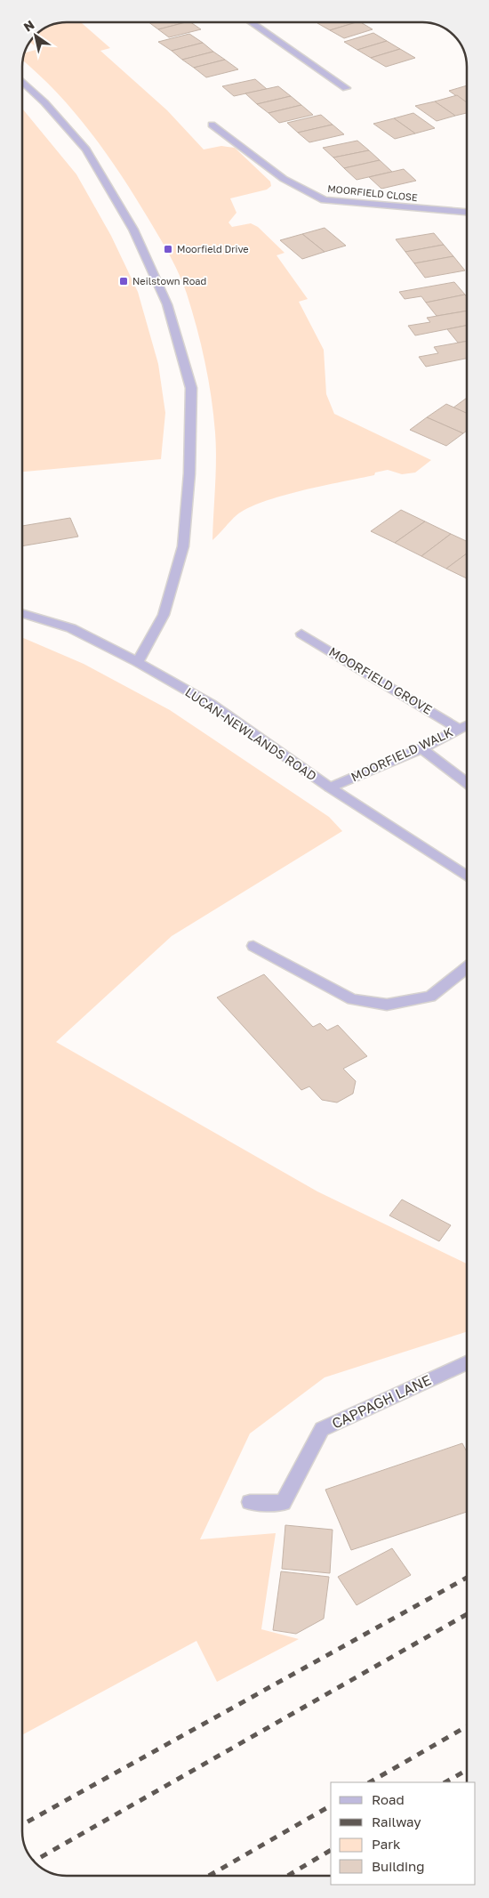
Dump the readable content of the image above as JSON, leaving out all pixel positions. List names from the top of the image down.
{
  "streets": {
    "street": [
      "MOORFIELD CLOSE",
      "MOORFIELD GROVE",
      "LUCAN-NEWLANDS ROAD",
      "MOORFIELD WALK",
      "CAPPAGH LANE"
    ]
  },
  "crossings": [
    ["MOORFIELD GROVE", "MOORFIELD WALK"],
    ["LUCAN-NEWLANDS ROAD", "MOORFIELD WALK"]
  ],
  "places": {
    "transit": ["Moorfield Drive", "Neilstown Road"]
  },
  "legend": [
    "Road",
    "Railway",
    "Park",
    "Building"
  ],
  "north": "top left"
}
